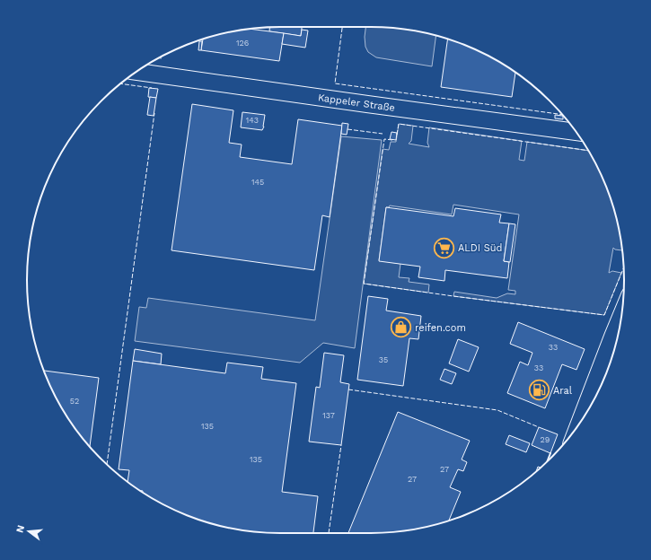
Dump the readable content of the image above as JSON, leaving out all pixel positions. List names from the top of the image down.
{
  "streets": {
    "street": ["Kappeler Straße"]
  },
  "places": {
    "supermarket": ["ALDI Süd"],
    "shop": ["reifen.com"],
    "fuel station": ["Aral"]
  },
  "house_numbers": [
    "126",
    "143",
    "145",
    "33",
    "35",
    "33",
    "52",
    "137",
    "135",
    "29",
    "135",
    "27",
    "27"
  ],
  "north": "left"
}
